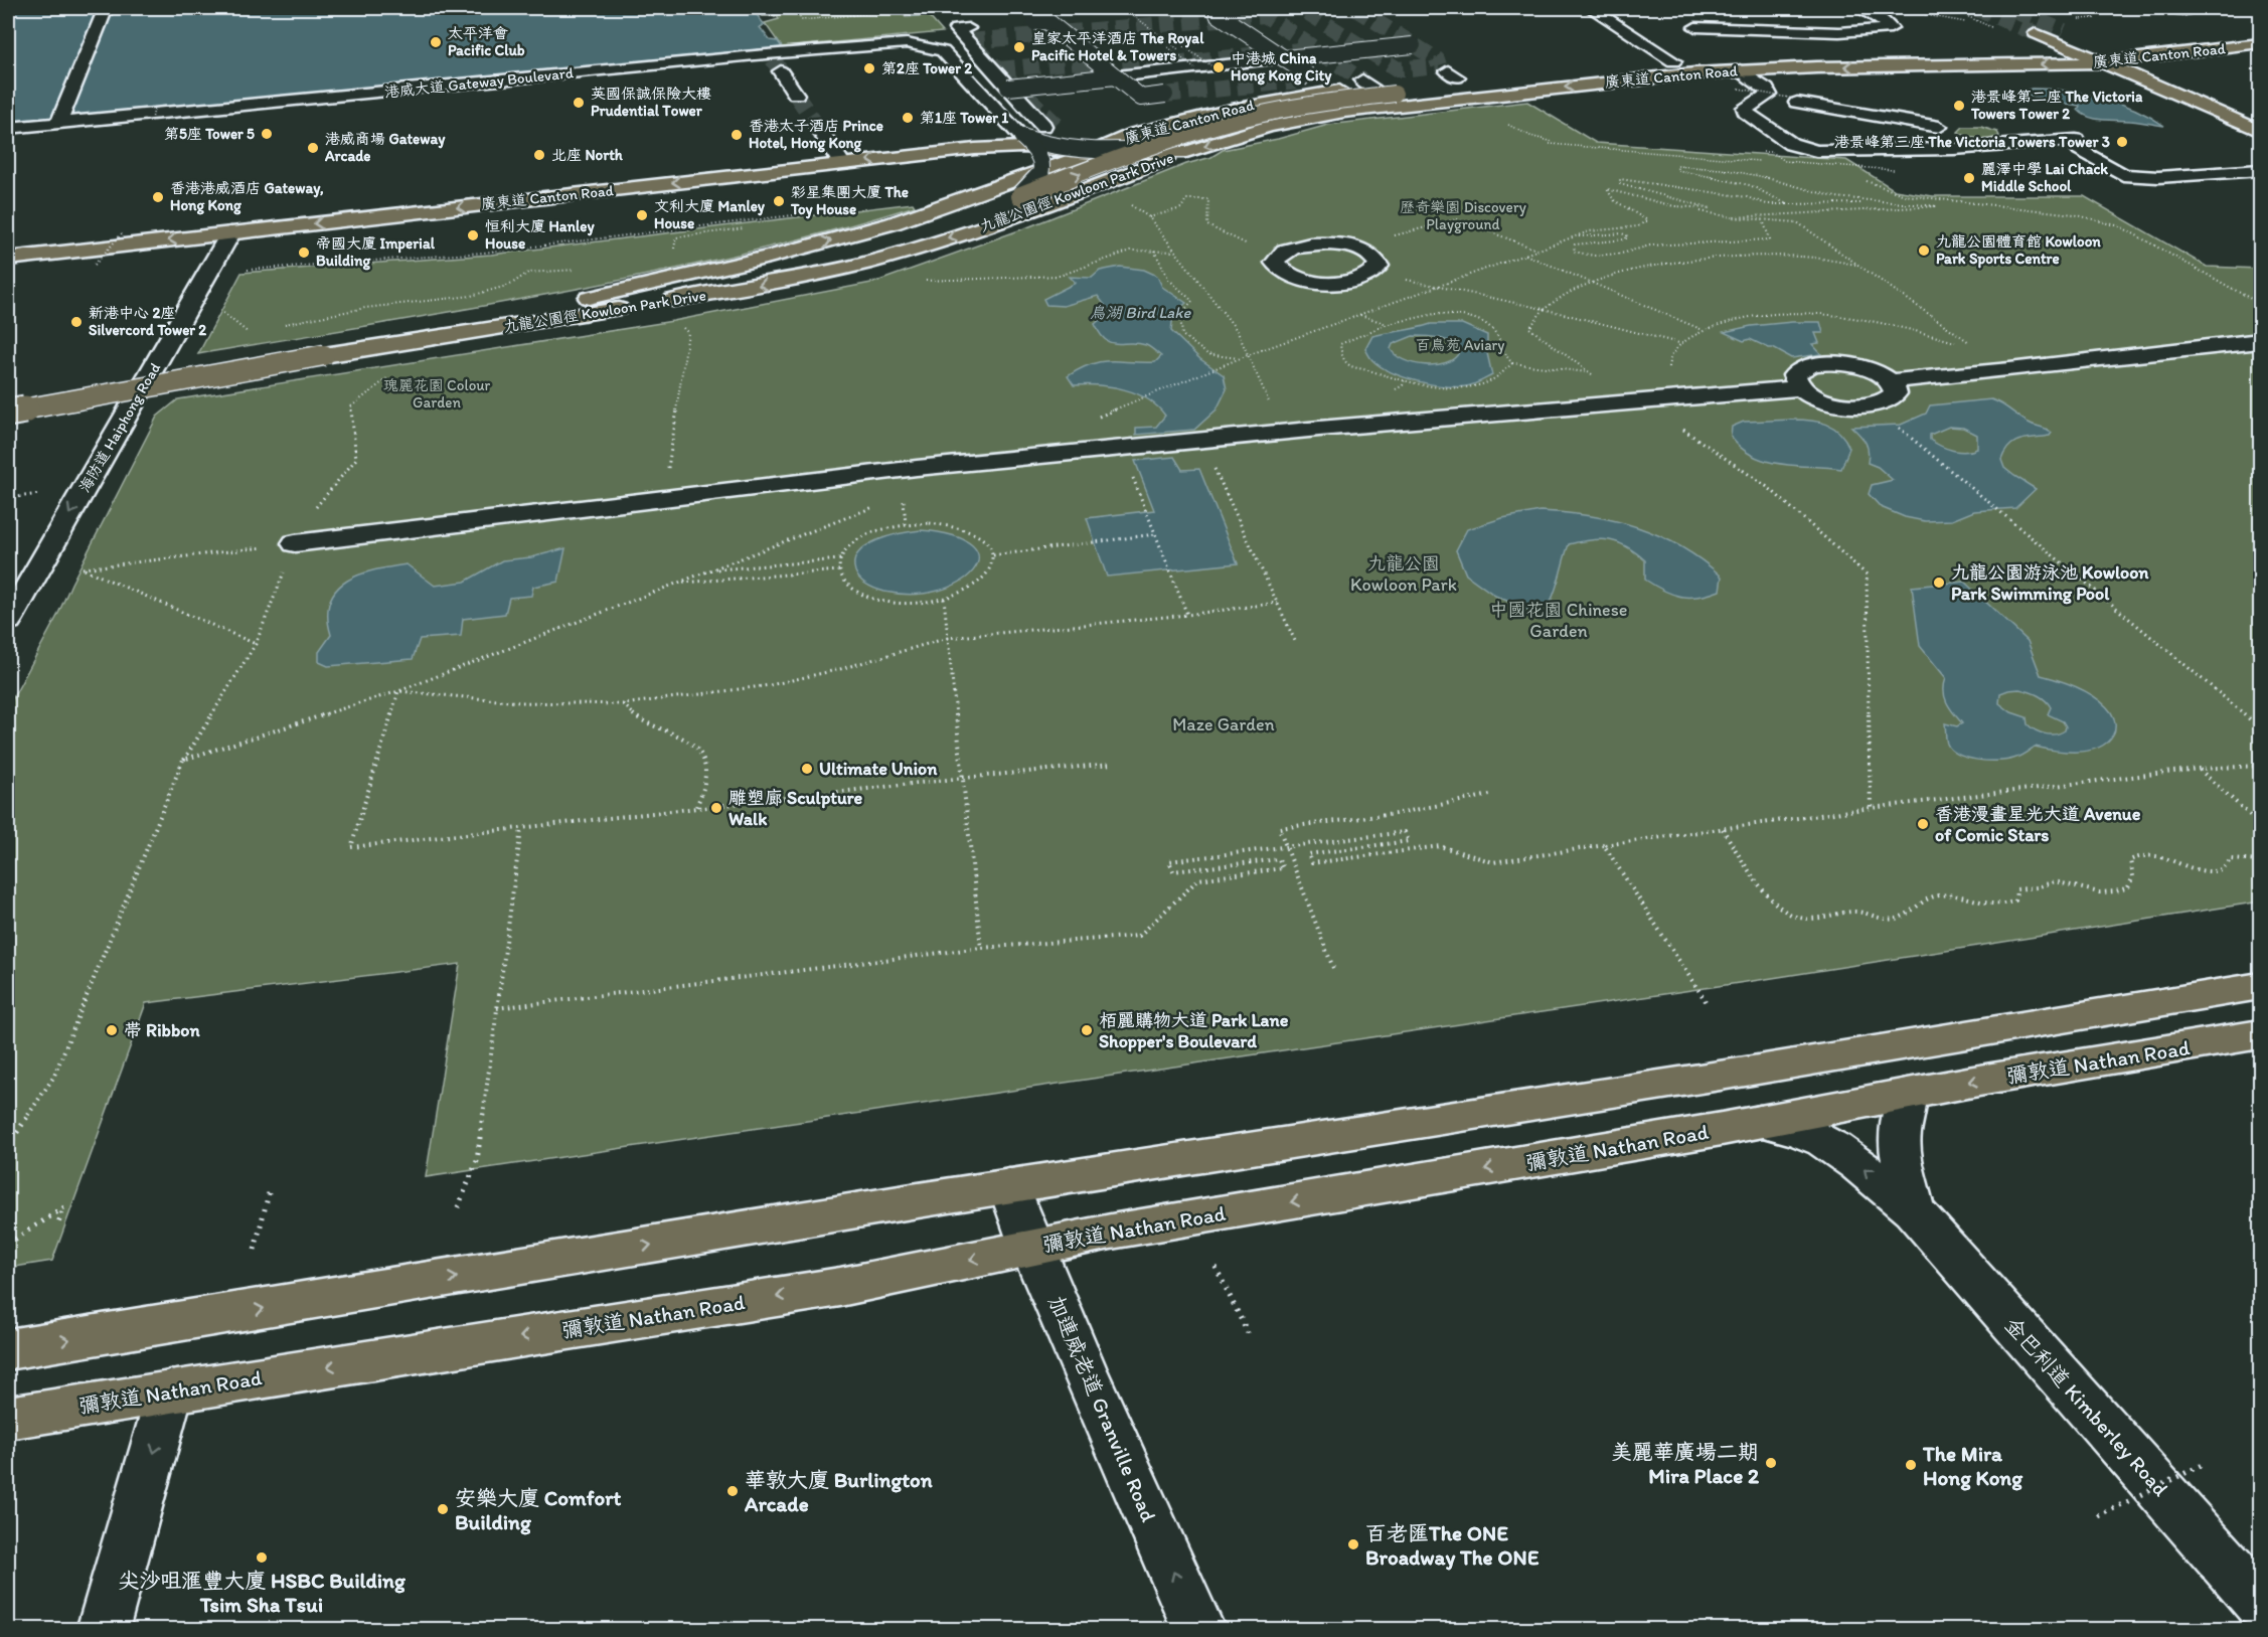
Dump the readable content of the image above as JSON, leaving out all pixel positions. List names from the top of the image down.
{
  "streets": {
    "main road": ["廣東道 Canton Road", "九龍公園徑 Kowloon Park Drive", "彌敦道 Nathan Road"],
    "street": [
      "港威大道 Gateway Boulevard",
      "海防道 Haiphong Road",
      "金巴利道 Kimberley Road",
      "加連威老道 Granville Road"
    ]
  },
  "crossings": [
    ["廣東道 Canton Road", "九龍公園徑 Kowloon Park Drive"],
    ["廣東道 Canton Road", "海防道 Haiphong Road"],
    ["彌敦道 Nathan Road", "金巴利道 Kimberley Road"],
    ["彌敦道 Nathan Road", "加連威老道 Granville Road"]
  ],
  "one_way": ["海防道 Haiphong Road", "加連威老道 Granville Road"],
  "water": ["鳥湖 Bird Lake"],
  "parks": [
    "歷奇樂園 Discovery Playground",
    "百鳥苑 Aviary",
    "瑰麗花園 Colour Garden",
    "九龍公園 Kowloon Park",
    "中國花園 Chinese Garden",
    "Maze Garden"
  ],
  "places": [
    "太平洋會 Pacific Club",
    "皇家太平洋酒店 The Royal Pacific Hotel & Towers",
    "中港城 China Hong Kong City",
    "第2座 Tower 2",
    "英國保誠保險大樓 Prudential Tower",
    "港景峰第二座 The Victoria Towers Tower 2",
    "第1座 Tower 1",
    "第5座 Tower 5",
    "香港太子酒店 Prince Hotel, Hong Kong",
    "港景峰第三座 The Victoria Towers Tower 3",
    "港威商場 Gateway Arcade",
    "北座 North",
    "麗澤中學 Lai Chack Middle School",
    "香港港威酒店 Gateway, Hong Kong",
    "彩星集團大廈 The Toy House",
    "文利大廈 Manley House",
    "恒利大廈 Hanley House",
    "九龍公園體育館 Kowloon Park Sports Centre",
    "帝國大廈 Imperial Building",
    "新港中心 2座 Silvercord Tower 2",
    "九龍公園游泳池 Kowloon Park Swimming Pool",
    "Ultimate Union",
    "雕塑廊 Sculpture Walk",
    "香港漫畫星光大道 Avenue of Comic Stars",
    "带 Ribbon",
    "栢麗購物大道 Park Lane Shopper's Boulevard",
    "美麗華廣場二期 Mira Place 2",
    "The Mira Hong Kong",
    "華敦大廈 Burlington Arcade",
    "安樂大廈 Comfort Building",
    "百老匯The ONE Broadway The ONE",
    "尖沙咀滙豐大廈 HSBC Building Tsim Sha Tsui"
  ]
}
